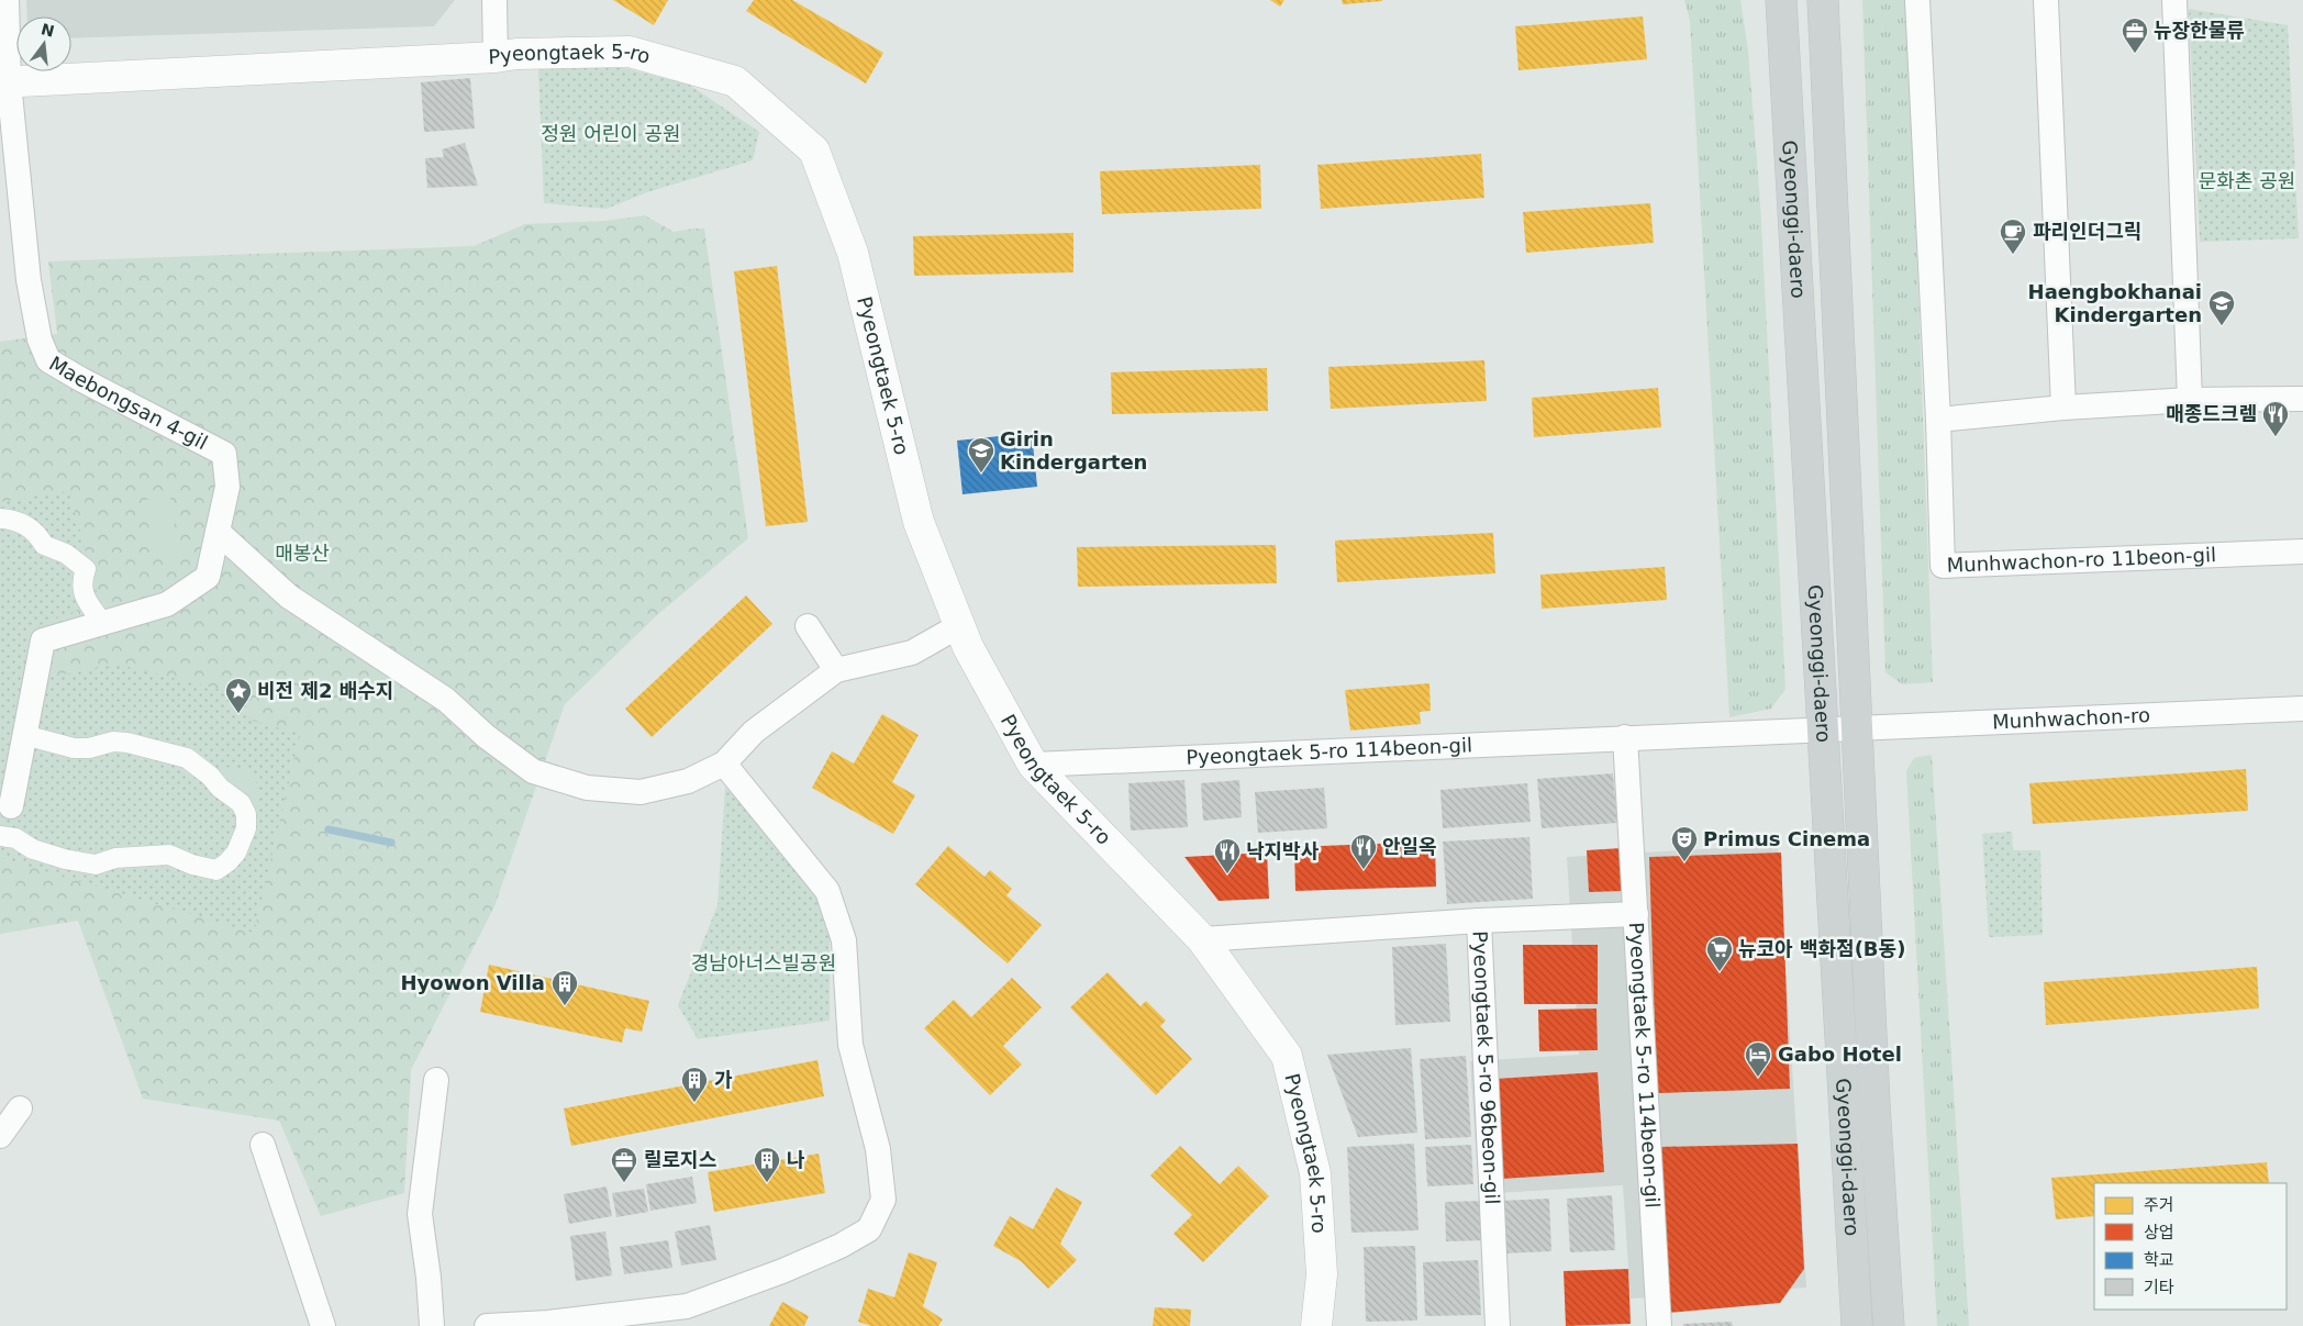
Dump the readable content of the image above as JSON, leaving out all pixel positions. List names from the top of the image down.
{
  "streets": {
    "main road": ["Gyeonggi-daero"],
    "street": [
      "Pyeongtaek 5-ro",
      "Maebongsan 4-gil",
      "Munhwachon-ro 11beon-gil",
      "Munhwachon-ro",
      "Pyeongtaek 5-ro 114beon-gil",
      "Pyeongtaek 5-ro 96beon-gil"
    ]
  },
  "crossings": [
    ["Pyeongtaek 5-ro", "Maebongsan 4-gil"],
    ["Pyeongtaek 5-ro", "Pyeongtaek 5-ro 114beon-gil"],
    ["Pyeongtaek 5-ro", "Pyeongtaek 5-ro 96beon-gil"],
    ["Gyeonggi-daero", "Munhwachon-ro"],
    ["Gyeonggi-daero", "Pyeongtaek 5-ro 114beon-gil"],
    ["Munhwachon-ro", "Pyeongtaek 5-ro 114beon-gil"]
  ],
  "parks": [
    "정원 어린이 공원",
    "문화촌 공원",
    "매봉산",
    "경남아너스빌공원"
  ],
  "places": {
    "office": ["뉴장한물류", "릴로지스"],
    "cafe": ["파리인더그릭"],
    "school or university": ["Haengbokhanai Kindergarten", "Girin Kindergarten"],
    "restaurant": ["매종드크렘", "안일옥", "낙지박사"],
    "place": ["비전 제2 배수지"],
    "theatre": ["Primus Cinema"],
    "supermarket": ["뉴코아 백화점(B동)"],
    "building": ["Hyowon Villa", "가", "나"],
    "hotel": ["Gabo Hotel"]
  },
  "legend": [
    "주거",
    "상업",
    "학교",
    "기타"
  ],
  "north": "top"
}
